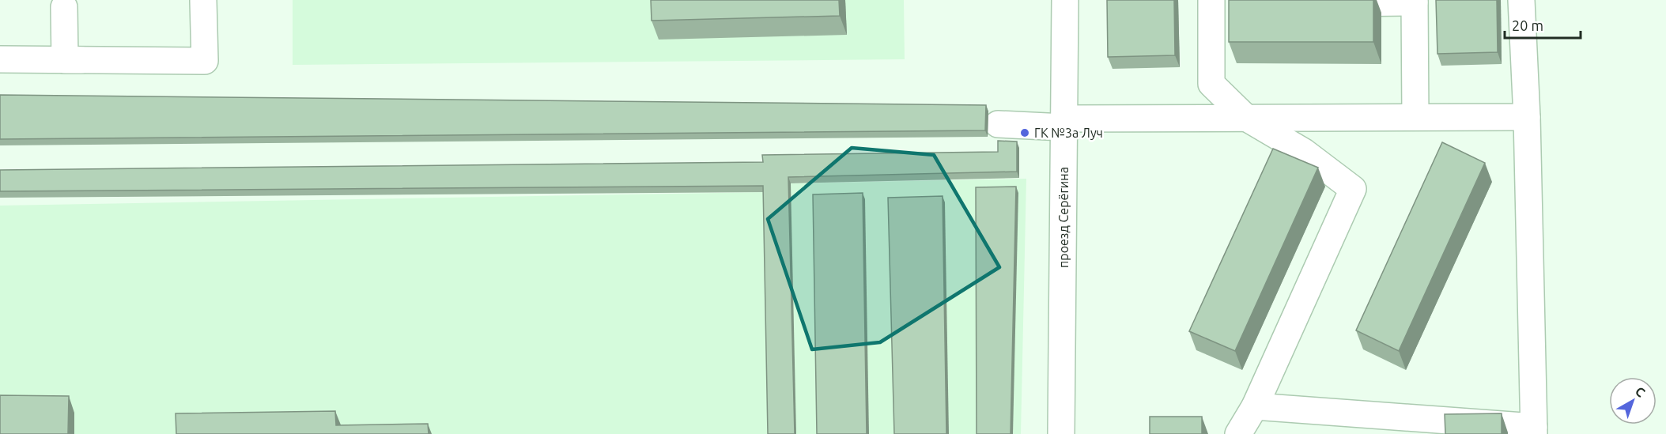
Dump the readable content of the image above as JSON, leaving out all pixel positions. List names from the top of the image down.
{
  "streets": {
    "street": ["проезд Серёгина"]
  },
  "places": ["ГК №3а Луч"],
  "scale_bar": "20 m",
  "north": "top right"
}
